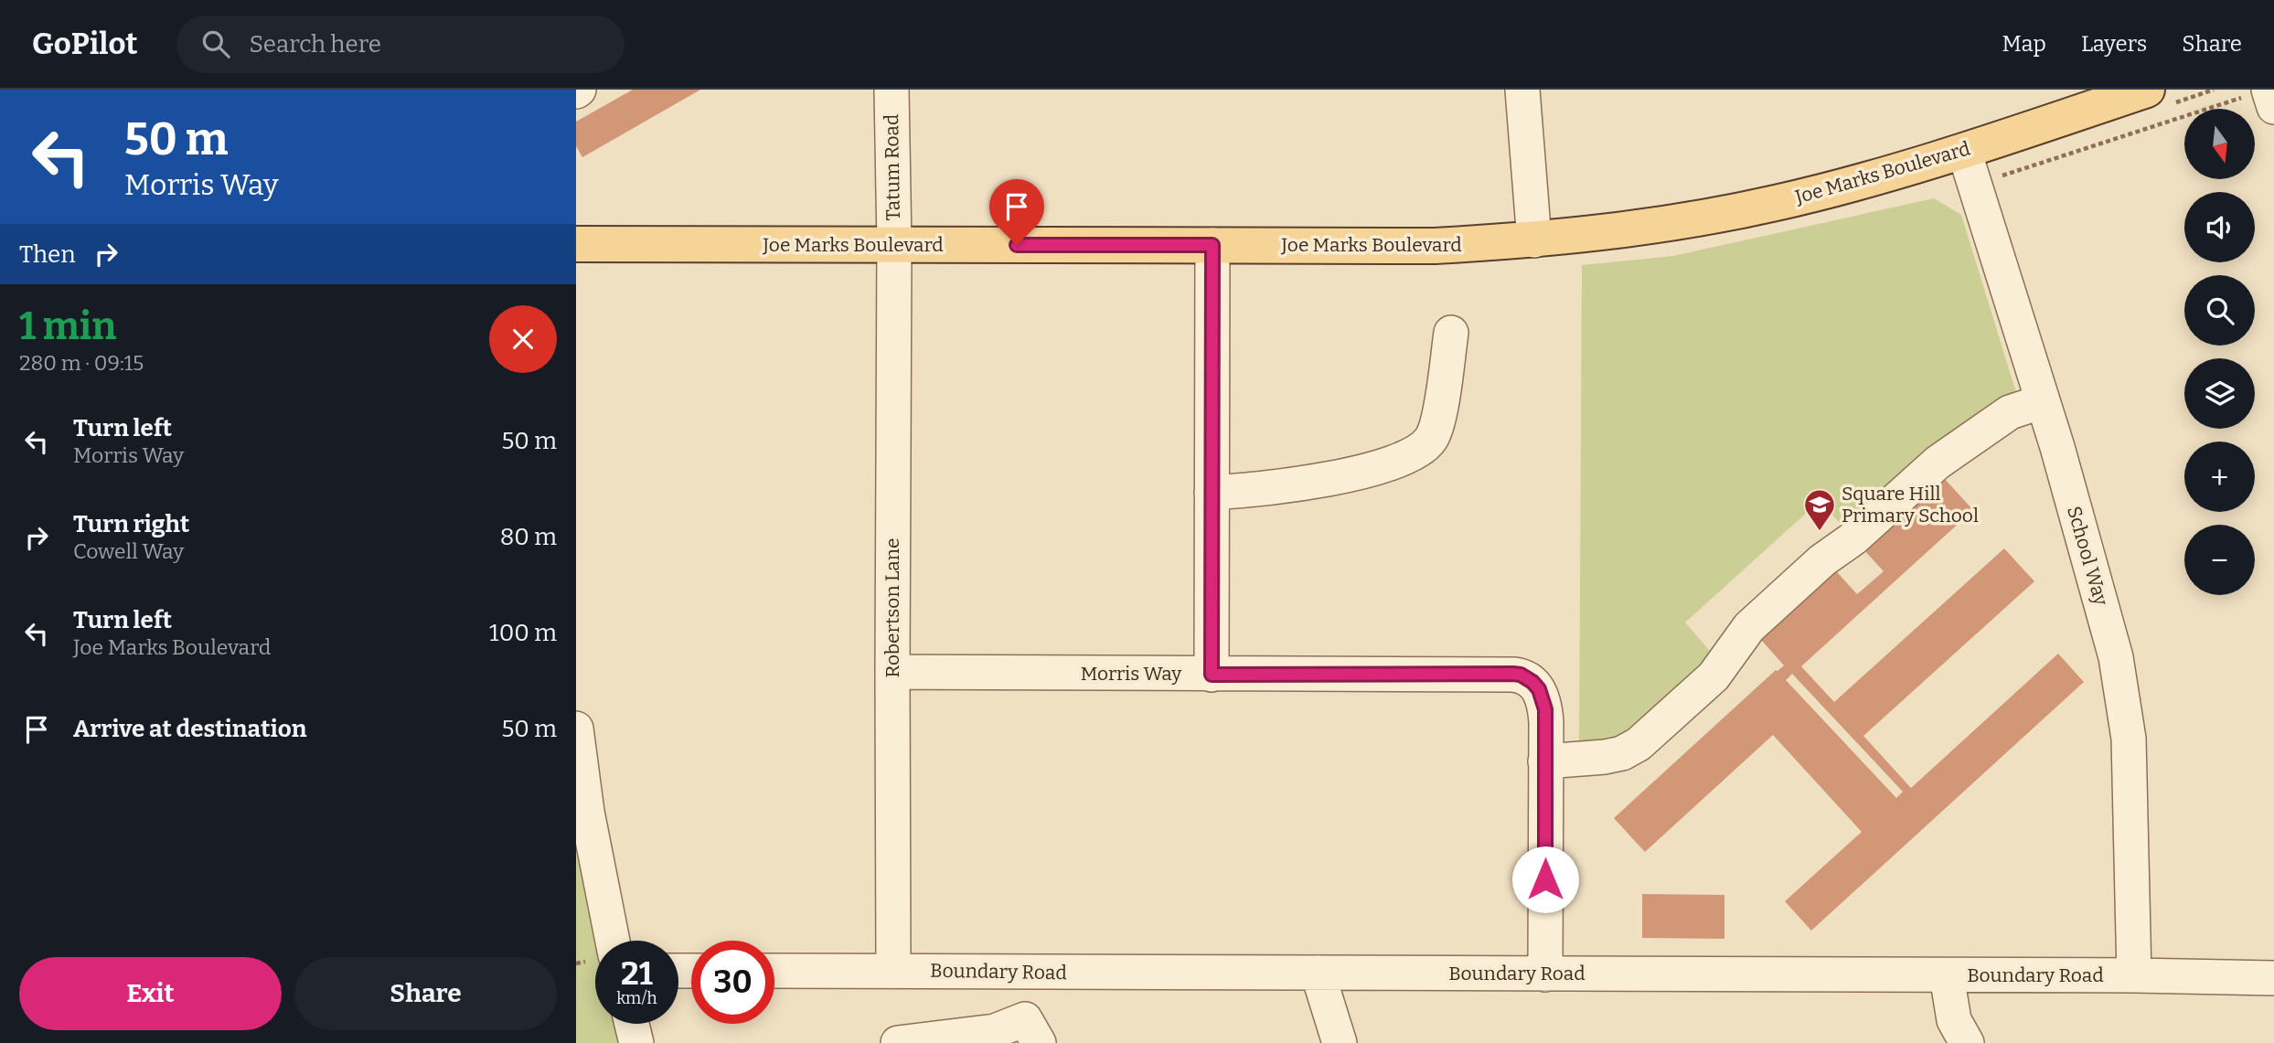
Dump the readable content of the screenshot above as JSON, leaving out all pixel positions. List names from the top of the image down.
{
  "streets": {
    "main road": ["Joe Marks Boulevard"],
    "street": [
      "Tatum Road",
      "School Way",
      "Robertson Lane",
      "Morris Way",
      "Boundary Road"
    ]
  },
  "crossings": [
    ["Tatum Road", "Joe Marks Boulevard"],
    ["Tatum Road", "Robertson Lane"],
    ["Joe Marks Boulevard", "School Way"],
    ["Joe Marks Boulevard", "Robertson Lane"],
    ["School Way", "Boundary Road"],
    ["Robertson Lane", "Morris Way"],
    ["Robertson Lane", "Boundary Road"],
    ["Morris Way", "Boundary Road"]
  ],
  "places": {
    "school or university": ["Square Hill Primary School"]
  },
  "north": "bottom",
  "page": {
    "header": "GoPilot",
    "search": "Search here",
    "nav": ["Map", "Layers", "Share"],
    "turn": ["50 m", "Morris Way"],
    "map_buttons": ["+", "−"],
    "then": "Then",
    "heading": ["1 min", "280 m · 09:15"],
    "list": [
      {
        "name": "Turn left",
        "note": "Morris Way",
        "value": "50 m"
      },
      {
        "name": "Turn right",
        "note": "Cowell Way",
        "value": "80 m"
      },
      {
        "name": "Turn left",
        "note": "Joe Marks Boulevard",
        "value": "100 m"
      },
      {
        "name": "Arrive at destination",
        "value": "50 m"
      }
    ],
    "speed": "21 km/h",
    "limit": "30",
    "buttons": ["Exit", "Share"]
  }
}
